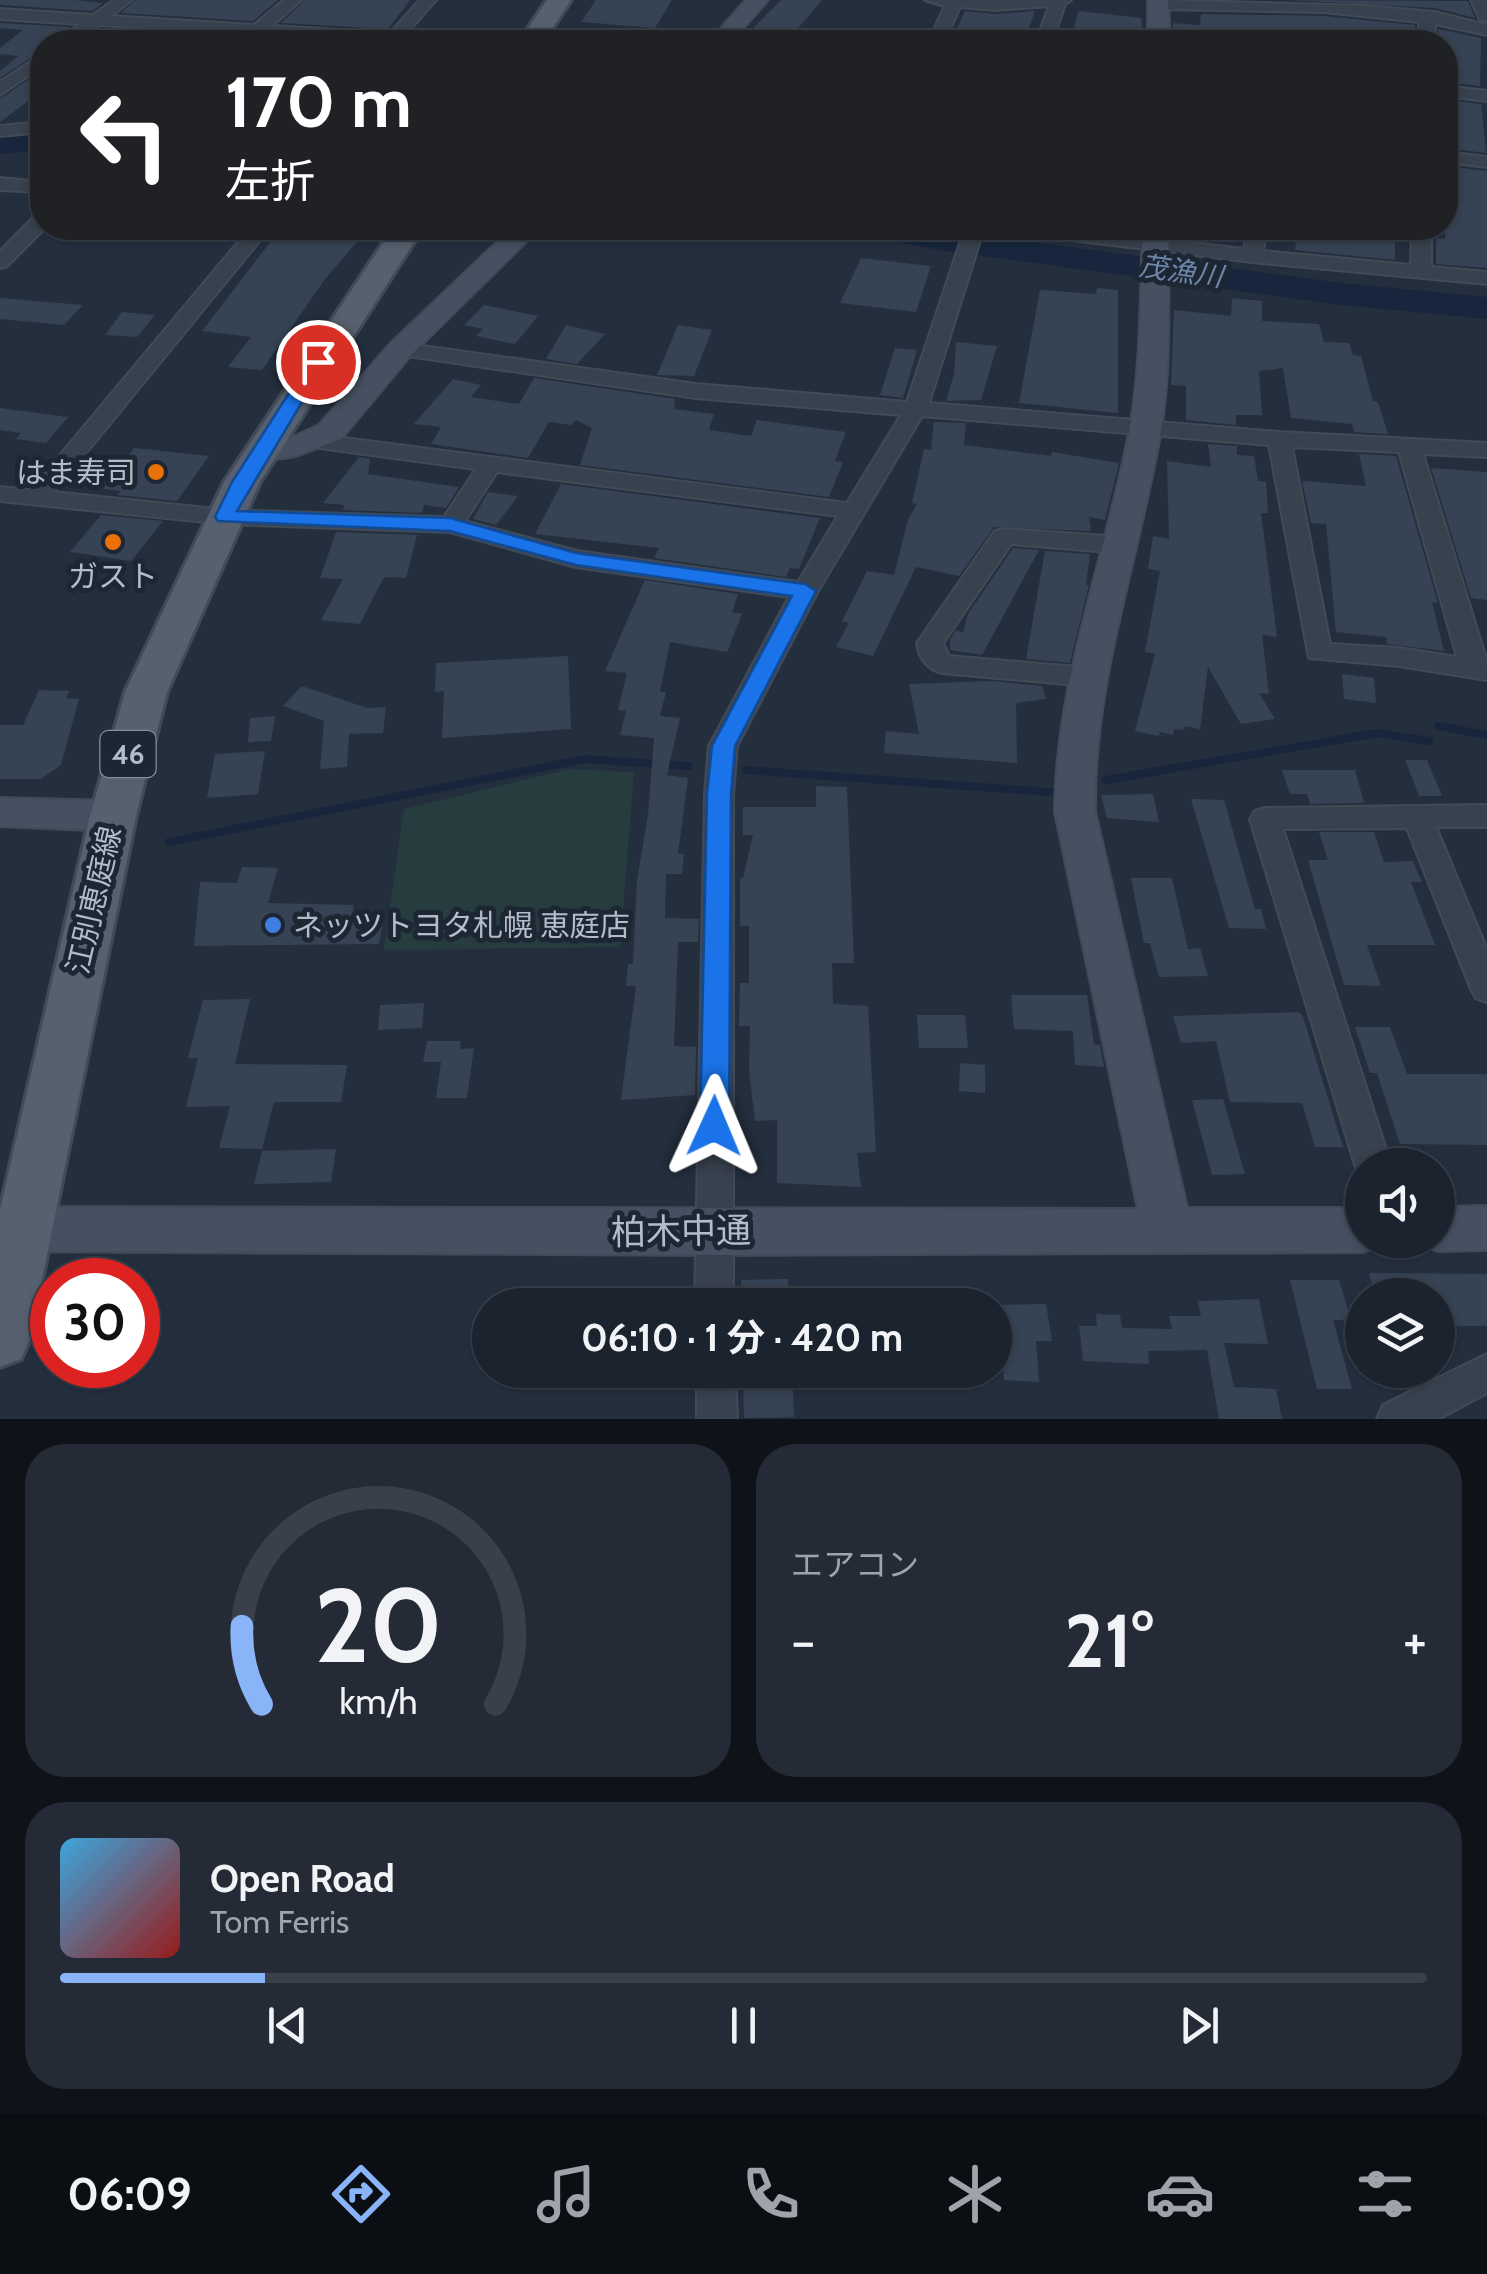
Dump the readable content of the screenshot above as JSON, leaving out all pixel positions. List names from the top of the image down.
{
  "streets": {
    "main road": ["46", "江別恵庭線"],
    "street": ["柏木中通"]
  },
  "crossings": [
    ["江別恵庭線", "柏木中通"]
  ],
  "water": ["茂漁川"],
  "places": ["はま寿司", "ガスト", "ネッツトヨタ札幌 恵庭店"],
  "page": {
    "turn": ["170 m", "左折"],
    "limit": "30",
    "trip": "06:10 · 1 分 · 420 m",
    "tile": "エアコン",
    "heat": ["−", "21°", "+"],
    "song": ["Open Road", "Tom Ferris"],
    "tabs": "06:09",
    "gauge": ["20", "km/h"]
  }
}
